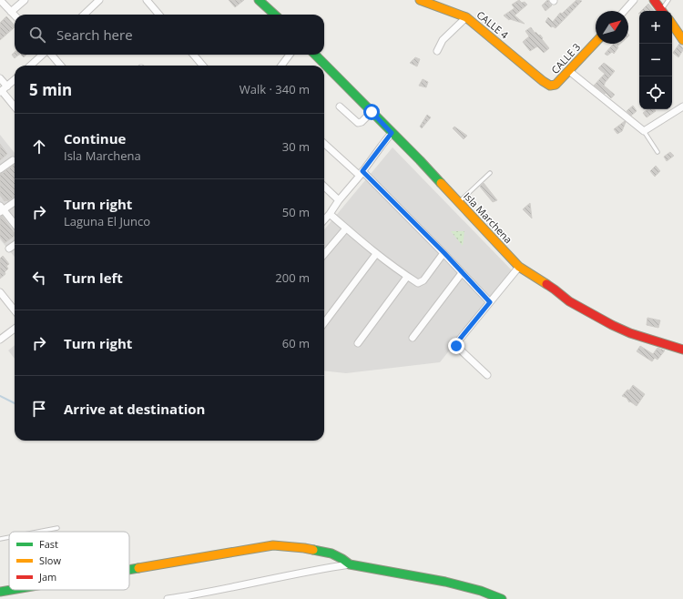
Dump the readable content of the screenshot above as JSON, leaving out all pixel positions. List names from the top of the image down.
{
  "streets": {
    "street": ["CALLE 4", "CALLE 3", "Isla Marchena"]
  },
  "crossings": [
    ["CALLE 4", "CALLE 3"]
  ],
  "legend": ["Fast", "Slow", "Jam"],
  "north": "top right",
  "page": {
    "map_buttons": ["+", "−"],
    "search": "Search here",
    "heading": ["5 min", "Walk · 340 m"],
    "list": [
      ["Continue", "Isla Marchena", "30 m"],
      ["Turn right", "Laguna El Junco", "50 m"],
      ["Turn left", "200 m"],
      ["Turn right", "60 m"],
      "Arrive at destination"
    ]
  }
}
